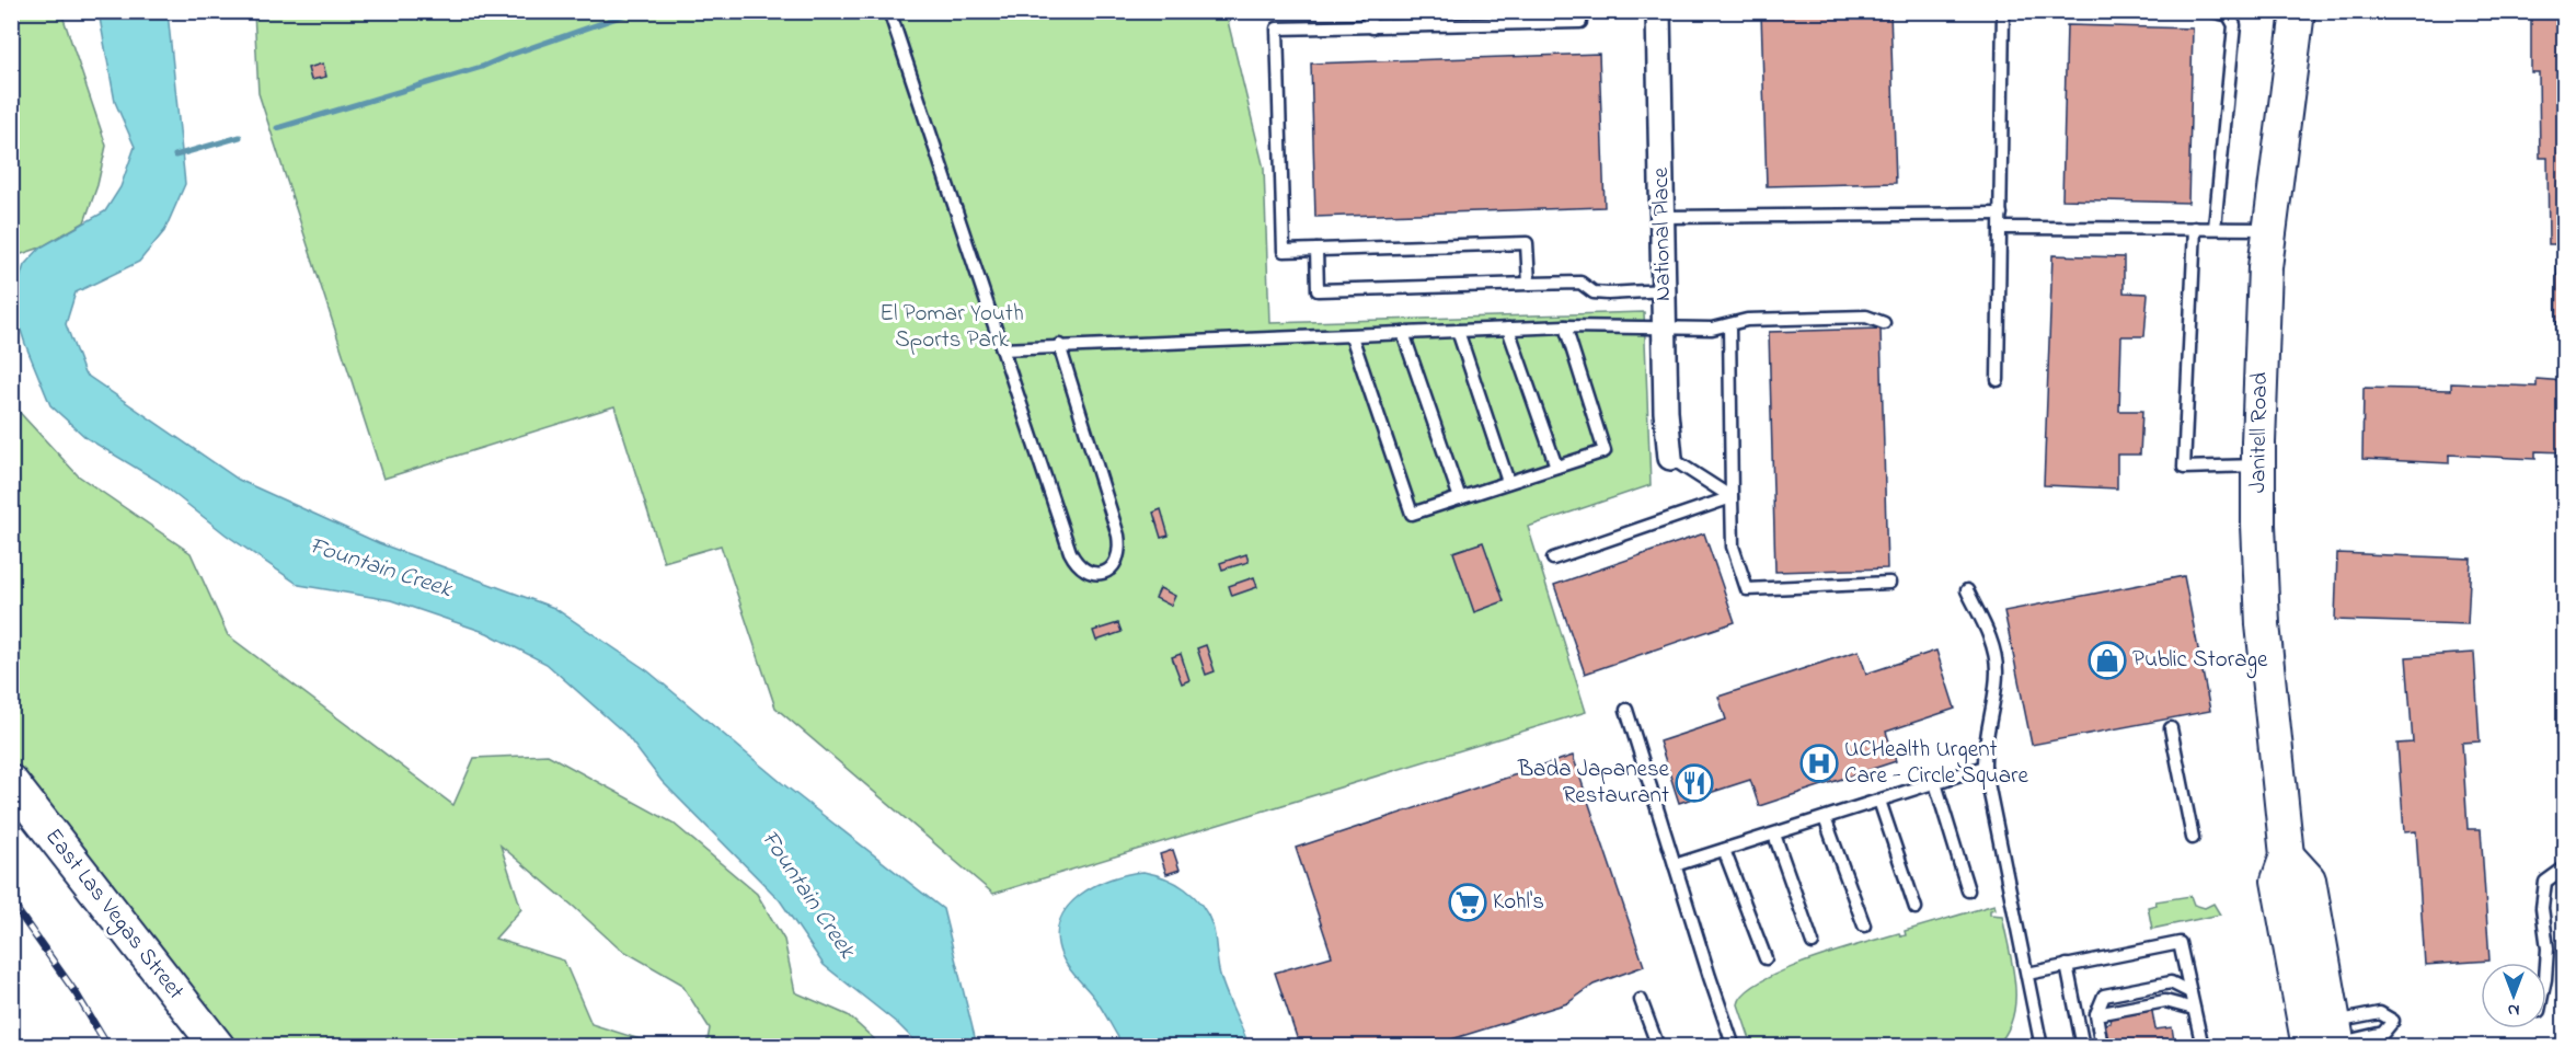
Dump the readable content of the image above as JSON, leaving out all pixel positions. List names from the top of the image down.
{
  "streets": {
    "street": ["National Place", "Janitell Road", "East Las Vegas Street"]
  },
  "water": ["Fountain Creek"],
  "parks": ["El Pomar Youth Sports Park"],
  "places": {
    "shop": ["Public Storage"],
    "hospital": ["UCHealth Urgent Care - Circle Square"],
    "restaurant": ["Bada Japanese Restaurant"],
    "supermarket": ["Kohl's"]
  },
  "north": "bottom"
}
